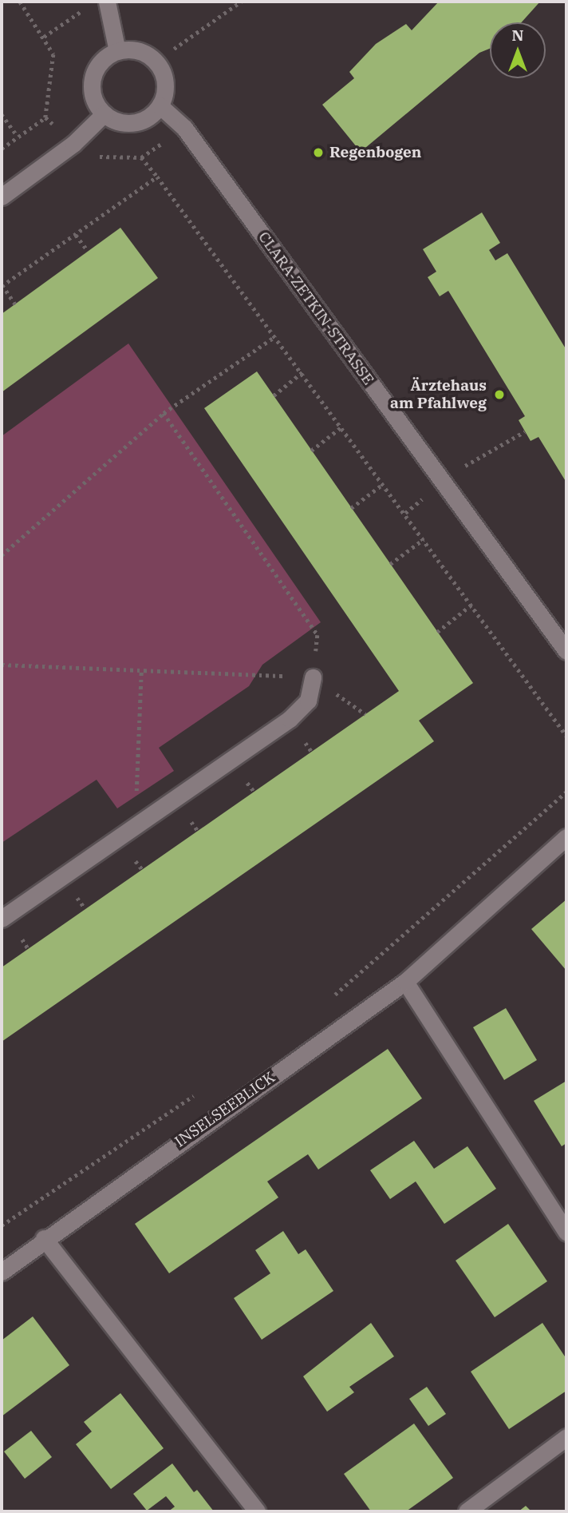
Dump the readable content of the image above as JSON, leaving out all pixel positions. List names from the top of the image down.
{
  "streets": {
    "street": ["CLARA-ZETKIN-STRASSE", "INSELSEEBLICK"]
  },
  "places": ["Regenbogen", "Ärztehaus am Pfahlweg"],
  "north": "top"
}
